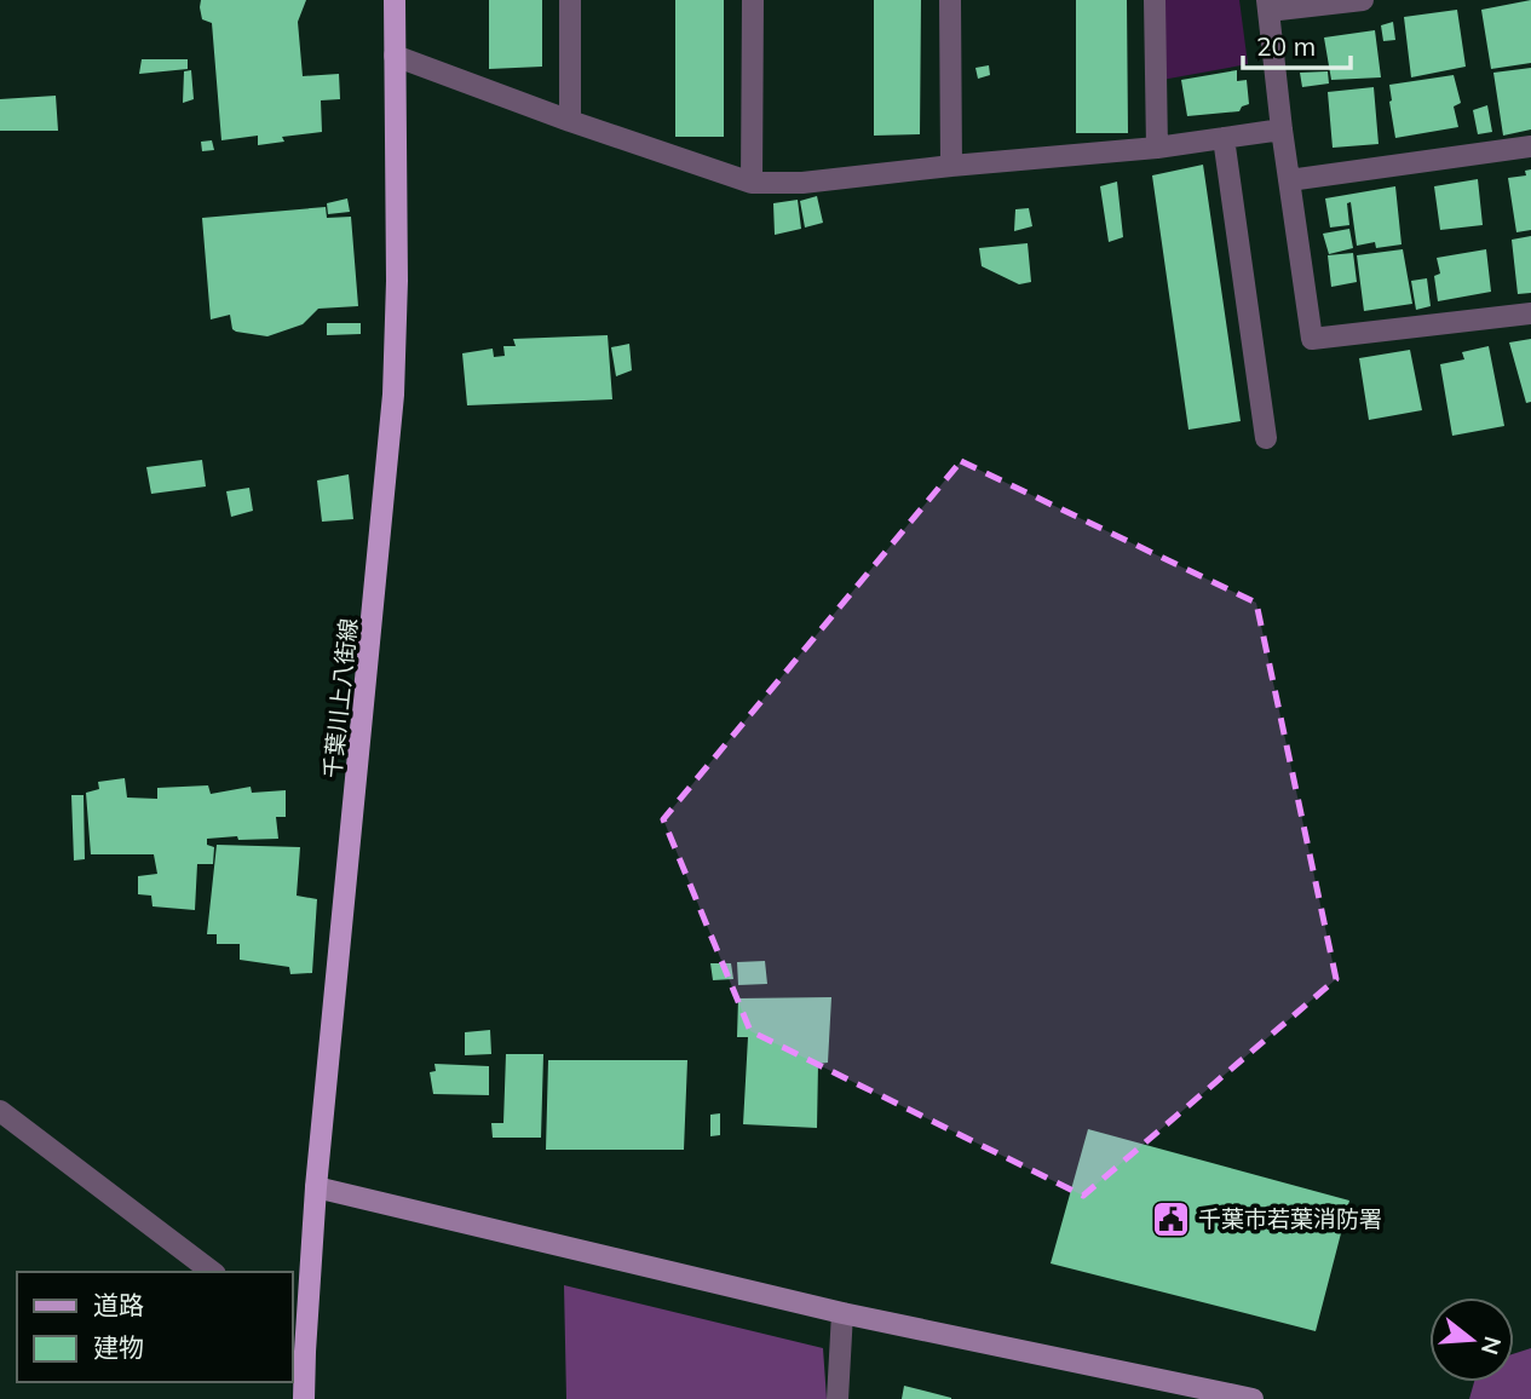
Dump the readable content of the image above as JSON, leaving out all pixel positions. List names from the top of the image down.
{
  "streets": {
    "main road": ["千葉川上八街線"]
  },
  "places": {
    "public building": ["千葉市若葉消防署"]
  },
  "legend": ["道路", "建物"],
  "scale_bar": "20 m",
  "north": "right"
}
